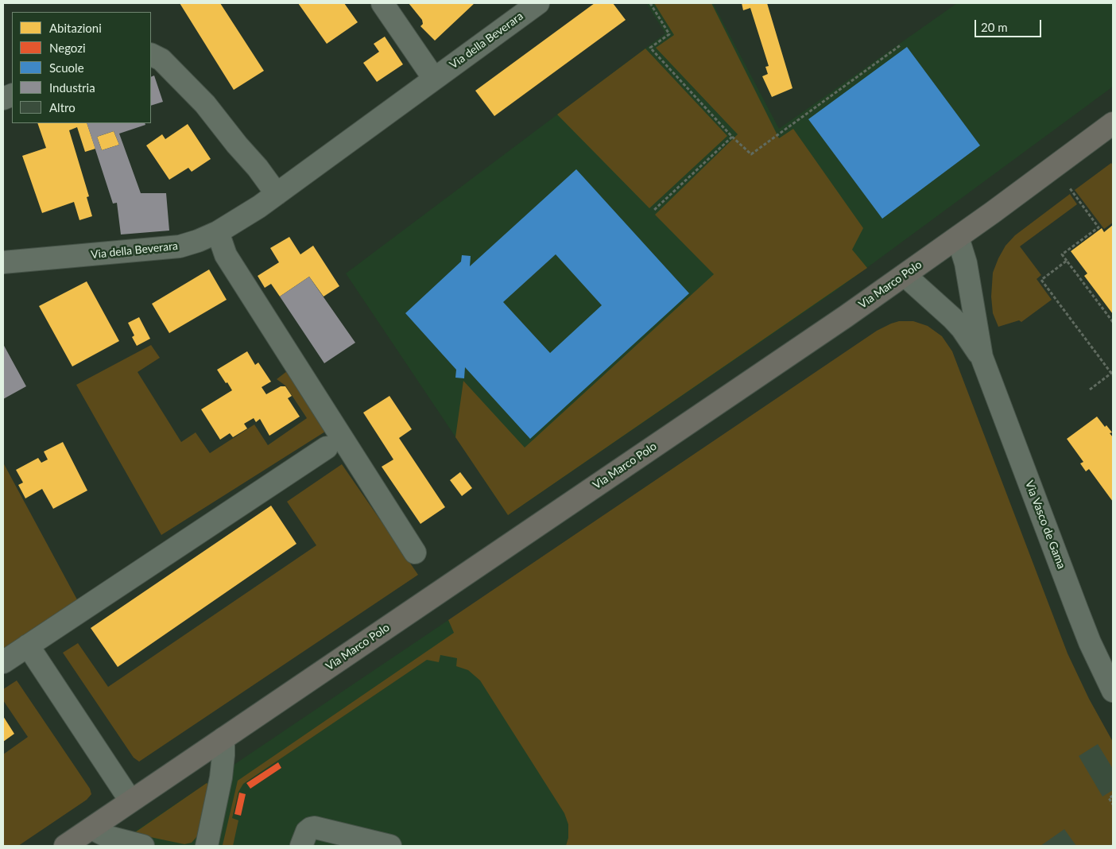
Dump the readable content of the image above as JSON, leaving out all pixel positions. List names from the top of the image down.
{
  "streets": {
    "main road": ["Via Marco Polo"],
    "street": ["Via della Beverara", "Via Vasco de Gama"]
  },
  "crossings": [
    ["Via Marco Polo", "Via Vasco de Gama"]
  ],
  "legend": [
    "Abitazioni",
    "Negozi",
    "Scuole",
    "Industria",
    "Altro"
  ],
  "scale_bar": "20 m"
}
